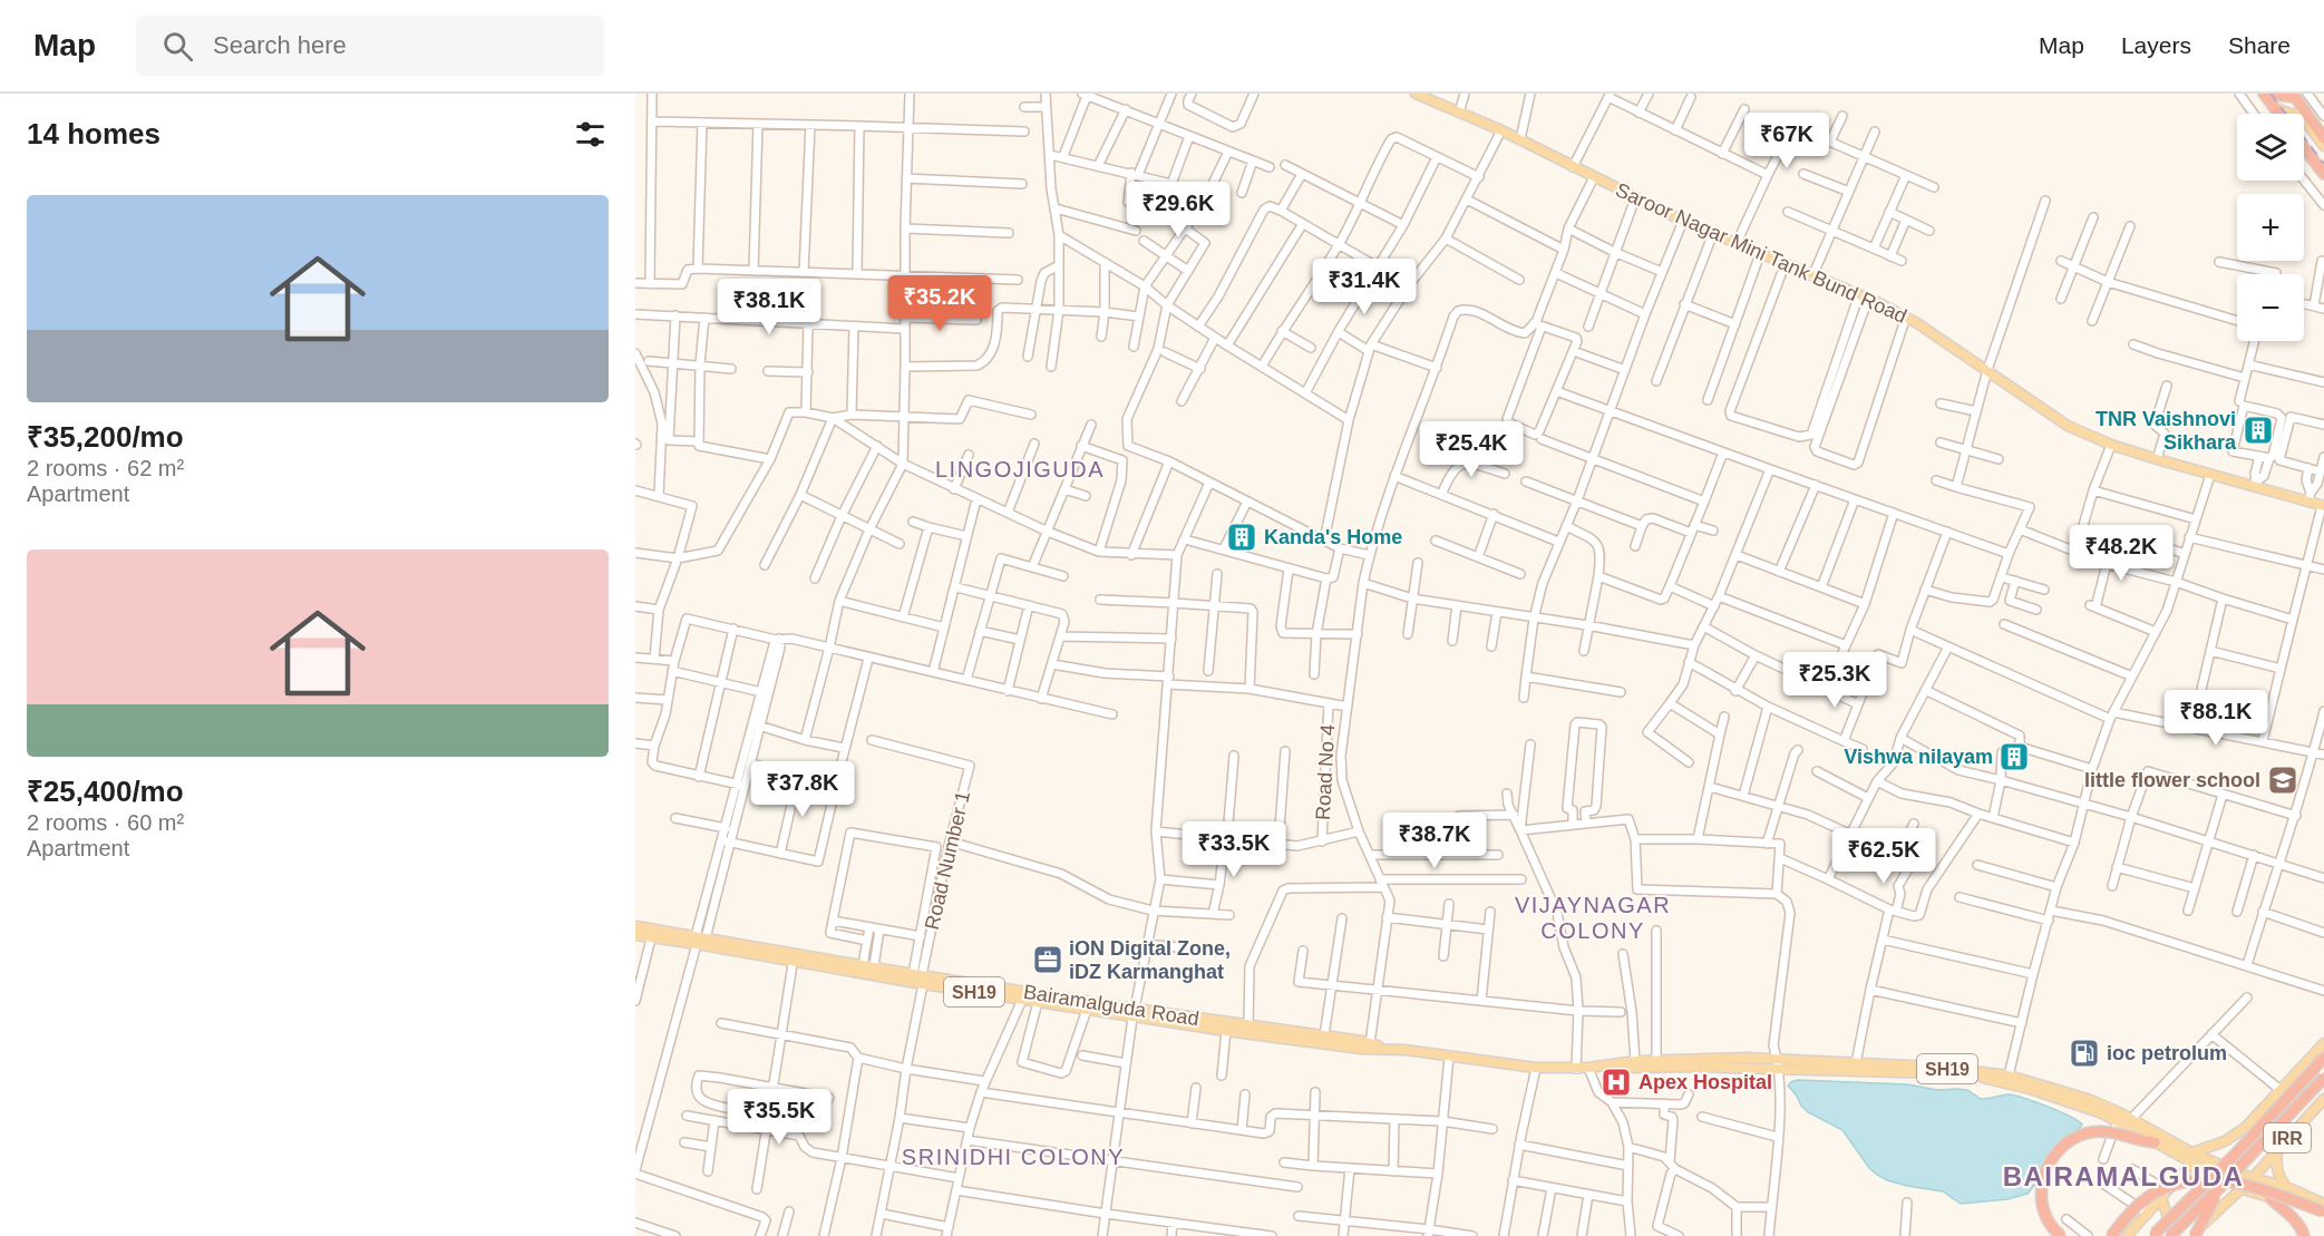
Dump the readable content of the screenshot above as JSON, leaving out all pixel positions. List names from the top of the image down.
{
  "streets": {
    "highway": ["IRR"],
    "main road": ["Saroor Nagar Mini Tank Bund Road", "SH19", "Bairamalguda Road"],
    "street": ["Road No 4", "Road Number 1"]
  },
  "crossings": [
    ["Road Number 1", "Bairamalguda Road"],
    ["SH19", "Bairamalguda Road"],
    ["SH19", "IRR"],
    ["Bairamalguda Road", "IRR"]
  ],
  "districts": [
    "LINGOJIGUDA",
    "VIJAYNAGAR COLONY",
    "SRINIDHI COLONY",
    "BAIRAMALGUDA"
  ],
  "places": {
    "building": ["TNR Vaishnovi Sikhara", "Kanda's Home", "Vishwa nilayam"],
    "school or university": ["little flower school"],
    "office": ["iON Digital Zone, iDZ Karmanghat"],
    "fuel station": ["ioc petrolum"],
    "hospital": ["Apex Hospital"]
  },
  "page": {
    "header": "Map",
    "search": "Search here",
    "nav": ["Map", "Layers", "Share"],
    "heading": "14 homes",
    "price": [
      "₹67K",
      "₹29.6K",
      "₹31.4K",
      "₹35.2K",
      "₹38.1K",
      "₹25.4K",
      "₹48.2K",
      "₹25.3K",
      "₹88.1K",
      "₹37.8K",
      "₹38.7K",
      "₹33.5K",
      "₹62.5K",
      "₹35.5K"
    ],
    "map_buttons": ["+", "−"],
    "list": [
      {
        "name": "₹35,200/mo",
        "note": "2 rooms · 62 m² · Apartment"
      },
      {
        "name": "₹25,400/mo",
        "note": "2 rooms · 60 m² · Apartment"
      }
    ]
  }
}
